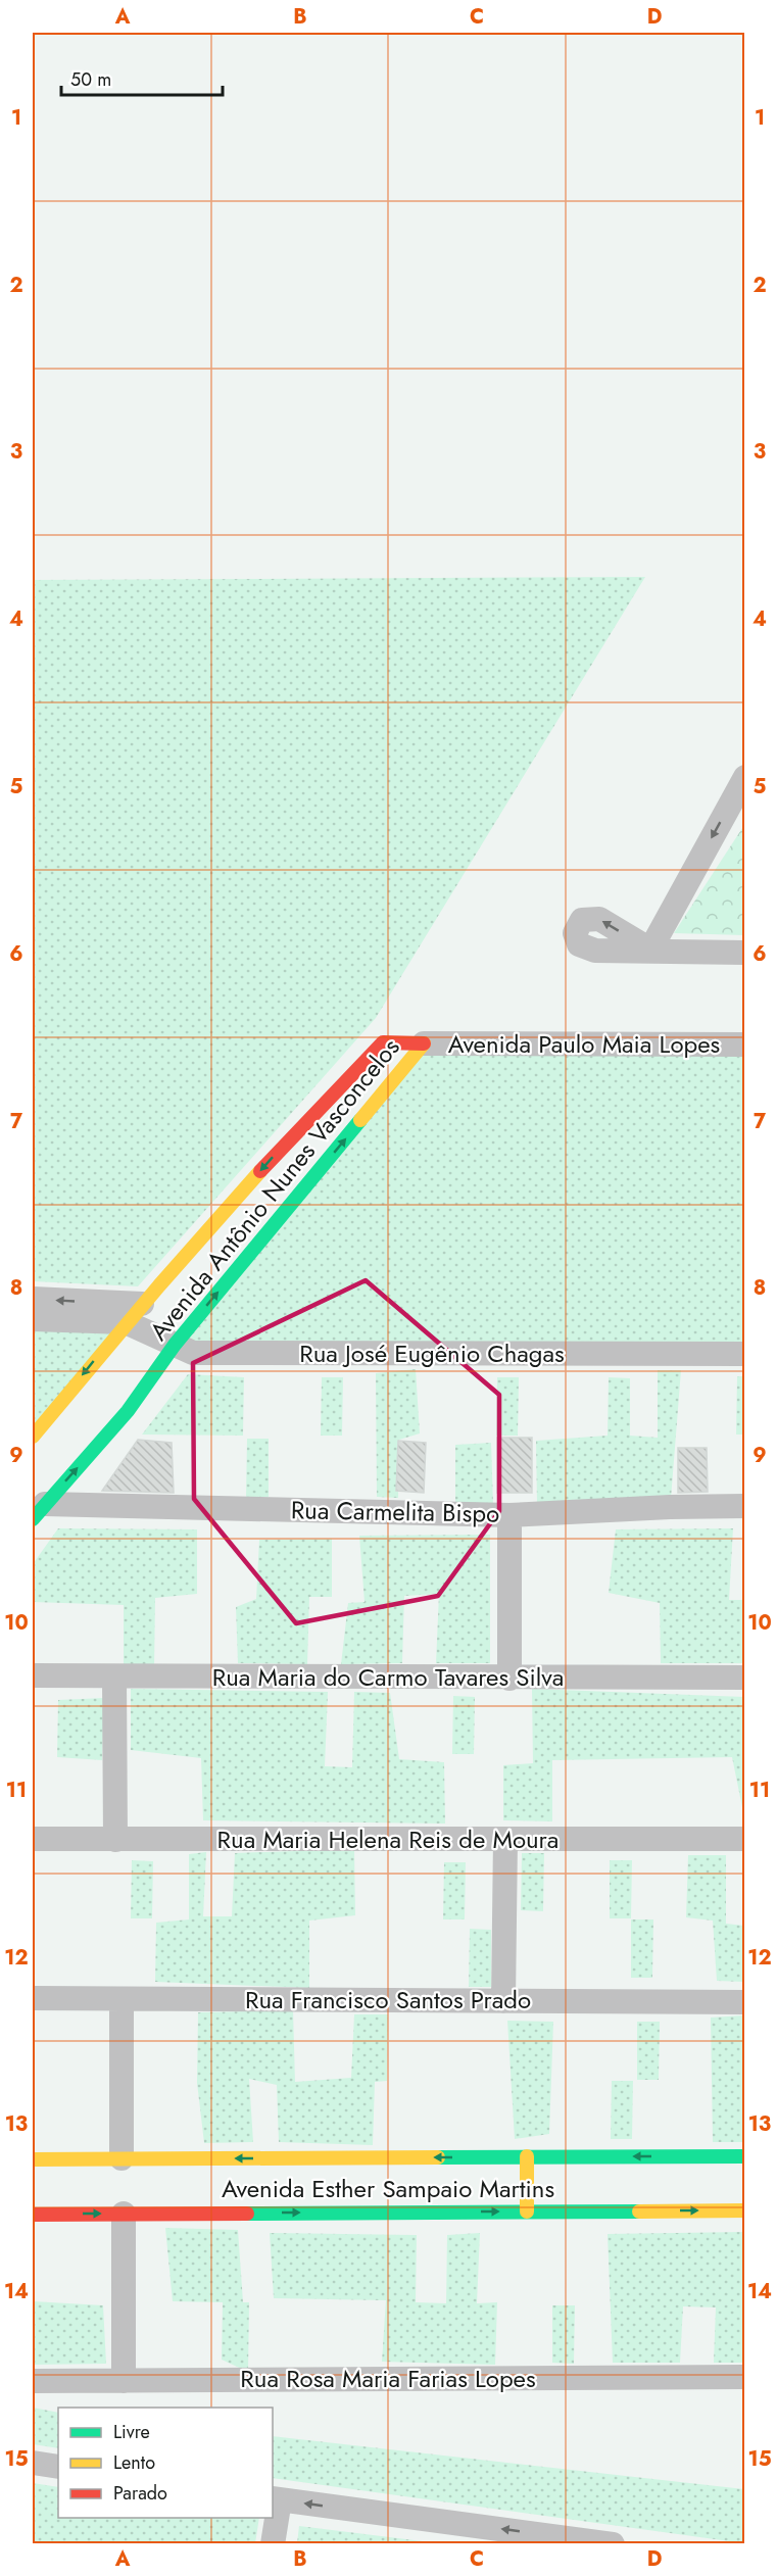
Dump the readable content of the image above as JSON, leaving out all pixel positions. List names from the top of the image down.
{
  "streets": {
    "street": [
      "Avenida Paulo Maia Lopes",
      "Avenida Antônio Nunes Vasconcelos",
      "Rua José Eugênio Chagas",
      "Rua Carmelita Bispo",
      "Rua Maria do Carmo Tavares Silva",
      "Rua Maria Helena Reis de Moura",
      "Rua Francisco Santos Prado",
      "Avenida Esther Sampaio Martins",
      "Rua Rosa Maria Farias Lopes"
    ]
  },
  "crossings": [
    ["Avenida Paulo Maia Lopes", "Avenida Antônio Nunes Vasconcelos"],
    ["Avenida Antônio Nunes Vasconcelos", "Rua José Eugênio Chagas"],
    ["Avenida Antônio Nunes Vasconcelos", "Rua Carmelita Bispo"]
  ],
  "legend": ["Livre", "Lento", "Parado"],
  "scale_bar": "50 m",
  "grid": {
    "columns": [
      "A",
      "B",
      "C",
      "D"
    ],
    "rows": [
      "1",
      "2",
      "3",
      "4",
      "5",
      "6",
      "7",
      "8",
      "9",
      "10",
      "11",
      "12",
      "13",
      "14",
      "15"
    ]
  }
}
